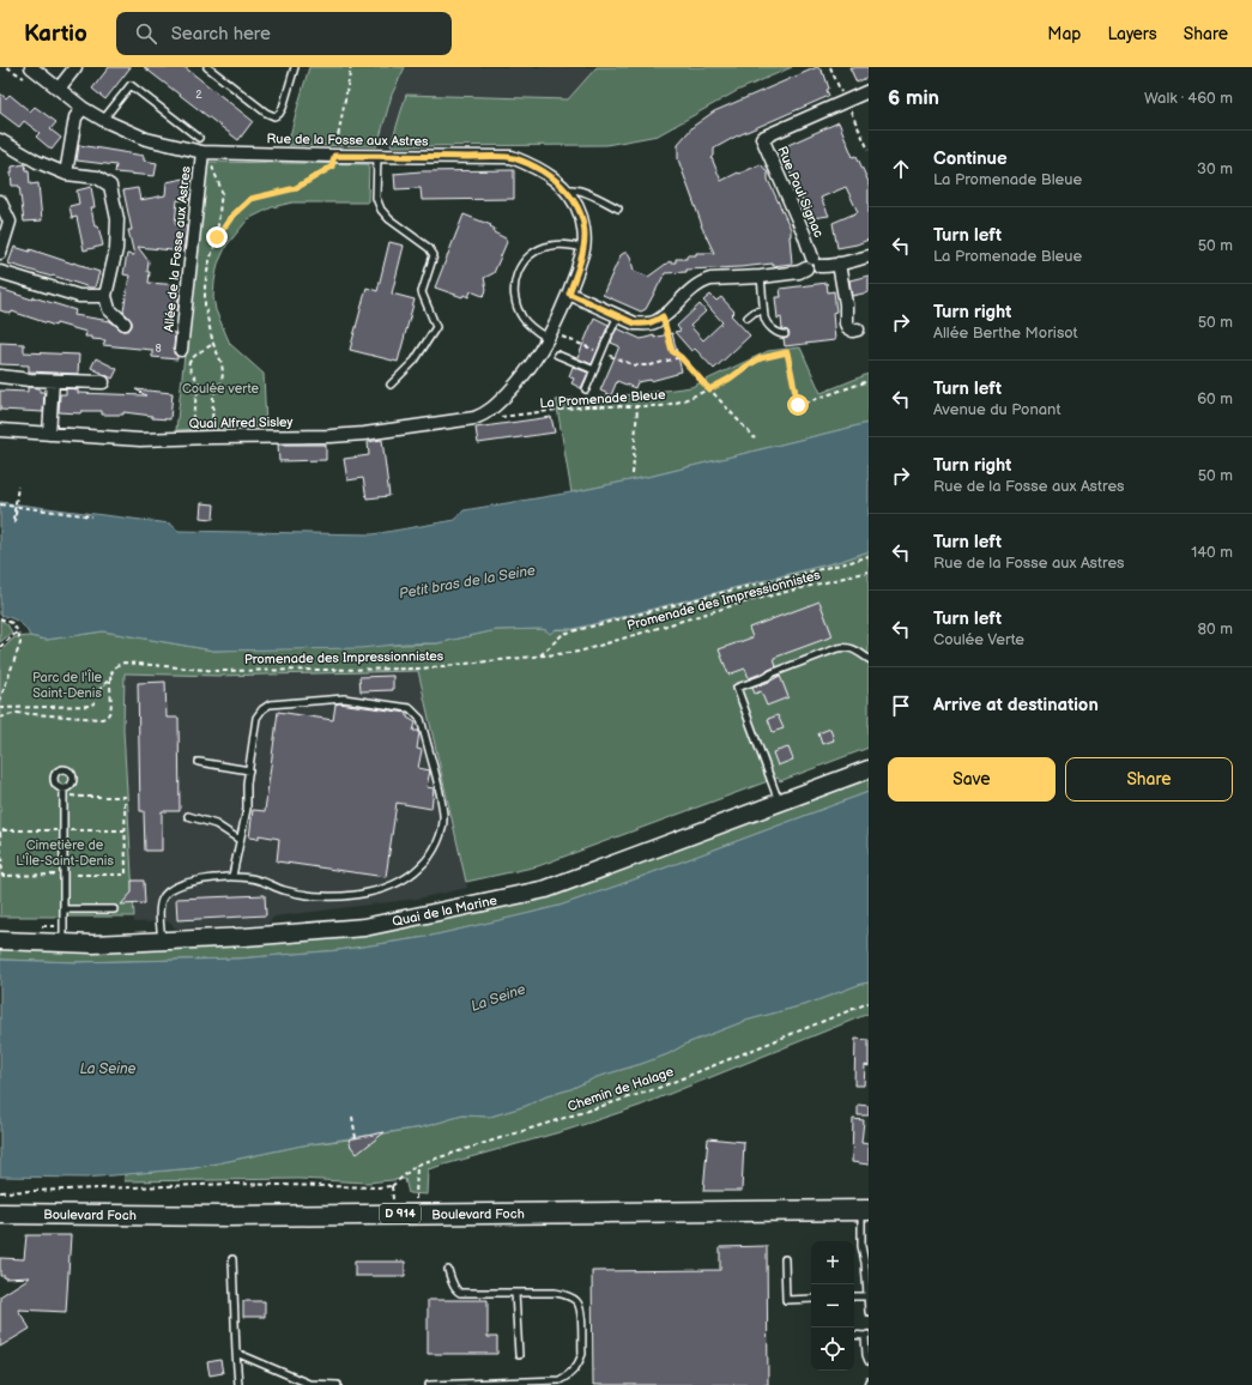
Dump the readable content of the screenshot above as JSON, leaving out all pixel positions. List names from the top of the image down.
{
  "streets": {
    "main road": ["D 914", "Boulevard Foch"],
    "street": [
      "Rue de la Fosse aux Astres",
      "Rue Paul Signac",
      "Allée de la Fosse aux Astres",
      "Quai Alfred Sisley",
      "Quai de la Marine"
    ],
    "path": ["La Promenade Bleue", "Promenade des Impressionnistes", "Chemin de Halage"]
  },
  "crossings": [
    ["Rue de la Fosse aux Astres", "Allée de la Fosse aux Astres"],
    ["Rue de la Fosse aux Astres", "La Promenade Bleue"],
    ["Rue de la Fosse aux Astres", "Quai Alfred Sisley"],
    ["La Promenade Bleue", "Quai Alfred Sisley"]
  ],
  "water": ["Petit bras de la Seine", "La Seine"],
  "parks": ["Coulée verte", "Parc de l'Île Saint-Denis", "Cimetière de L'Île-Saint-Denis"],
  "house_numbers": ["2", "8"],
  "page": {
    "header": "Kartio",
    "search": "Search here",
    "nav": ["Map", "Layers", "Share"],
    "heading": ["6 min", "Walk · 460 m"],
    "list": [
      ["Continue", "La Promenade Bleue", "30 m"],
      ["Turn left", "La Promenade Bleue", "50 m"],
      ["Turn right", "Allée Berthe Morisot", "50 m"],
      ["Turn left", "Avenue du Ponant", "60 m"],
      ["Turn right", "Rue de la Fosse aux Astres", "50 m"],
      ["Turn left", "Rue de la Fosse aux Astres", "140 m"],
      ["Turn left", "Coulée Verte", "80 m"],
      "Arrive at destination"
    ],
    "buttons": ["Save", "Share"],
    "map_buttons": ["+", "−"]
  }
}
